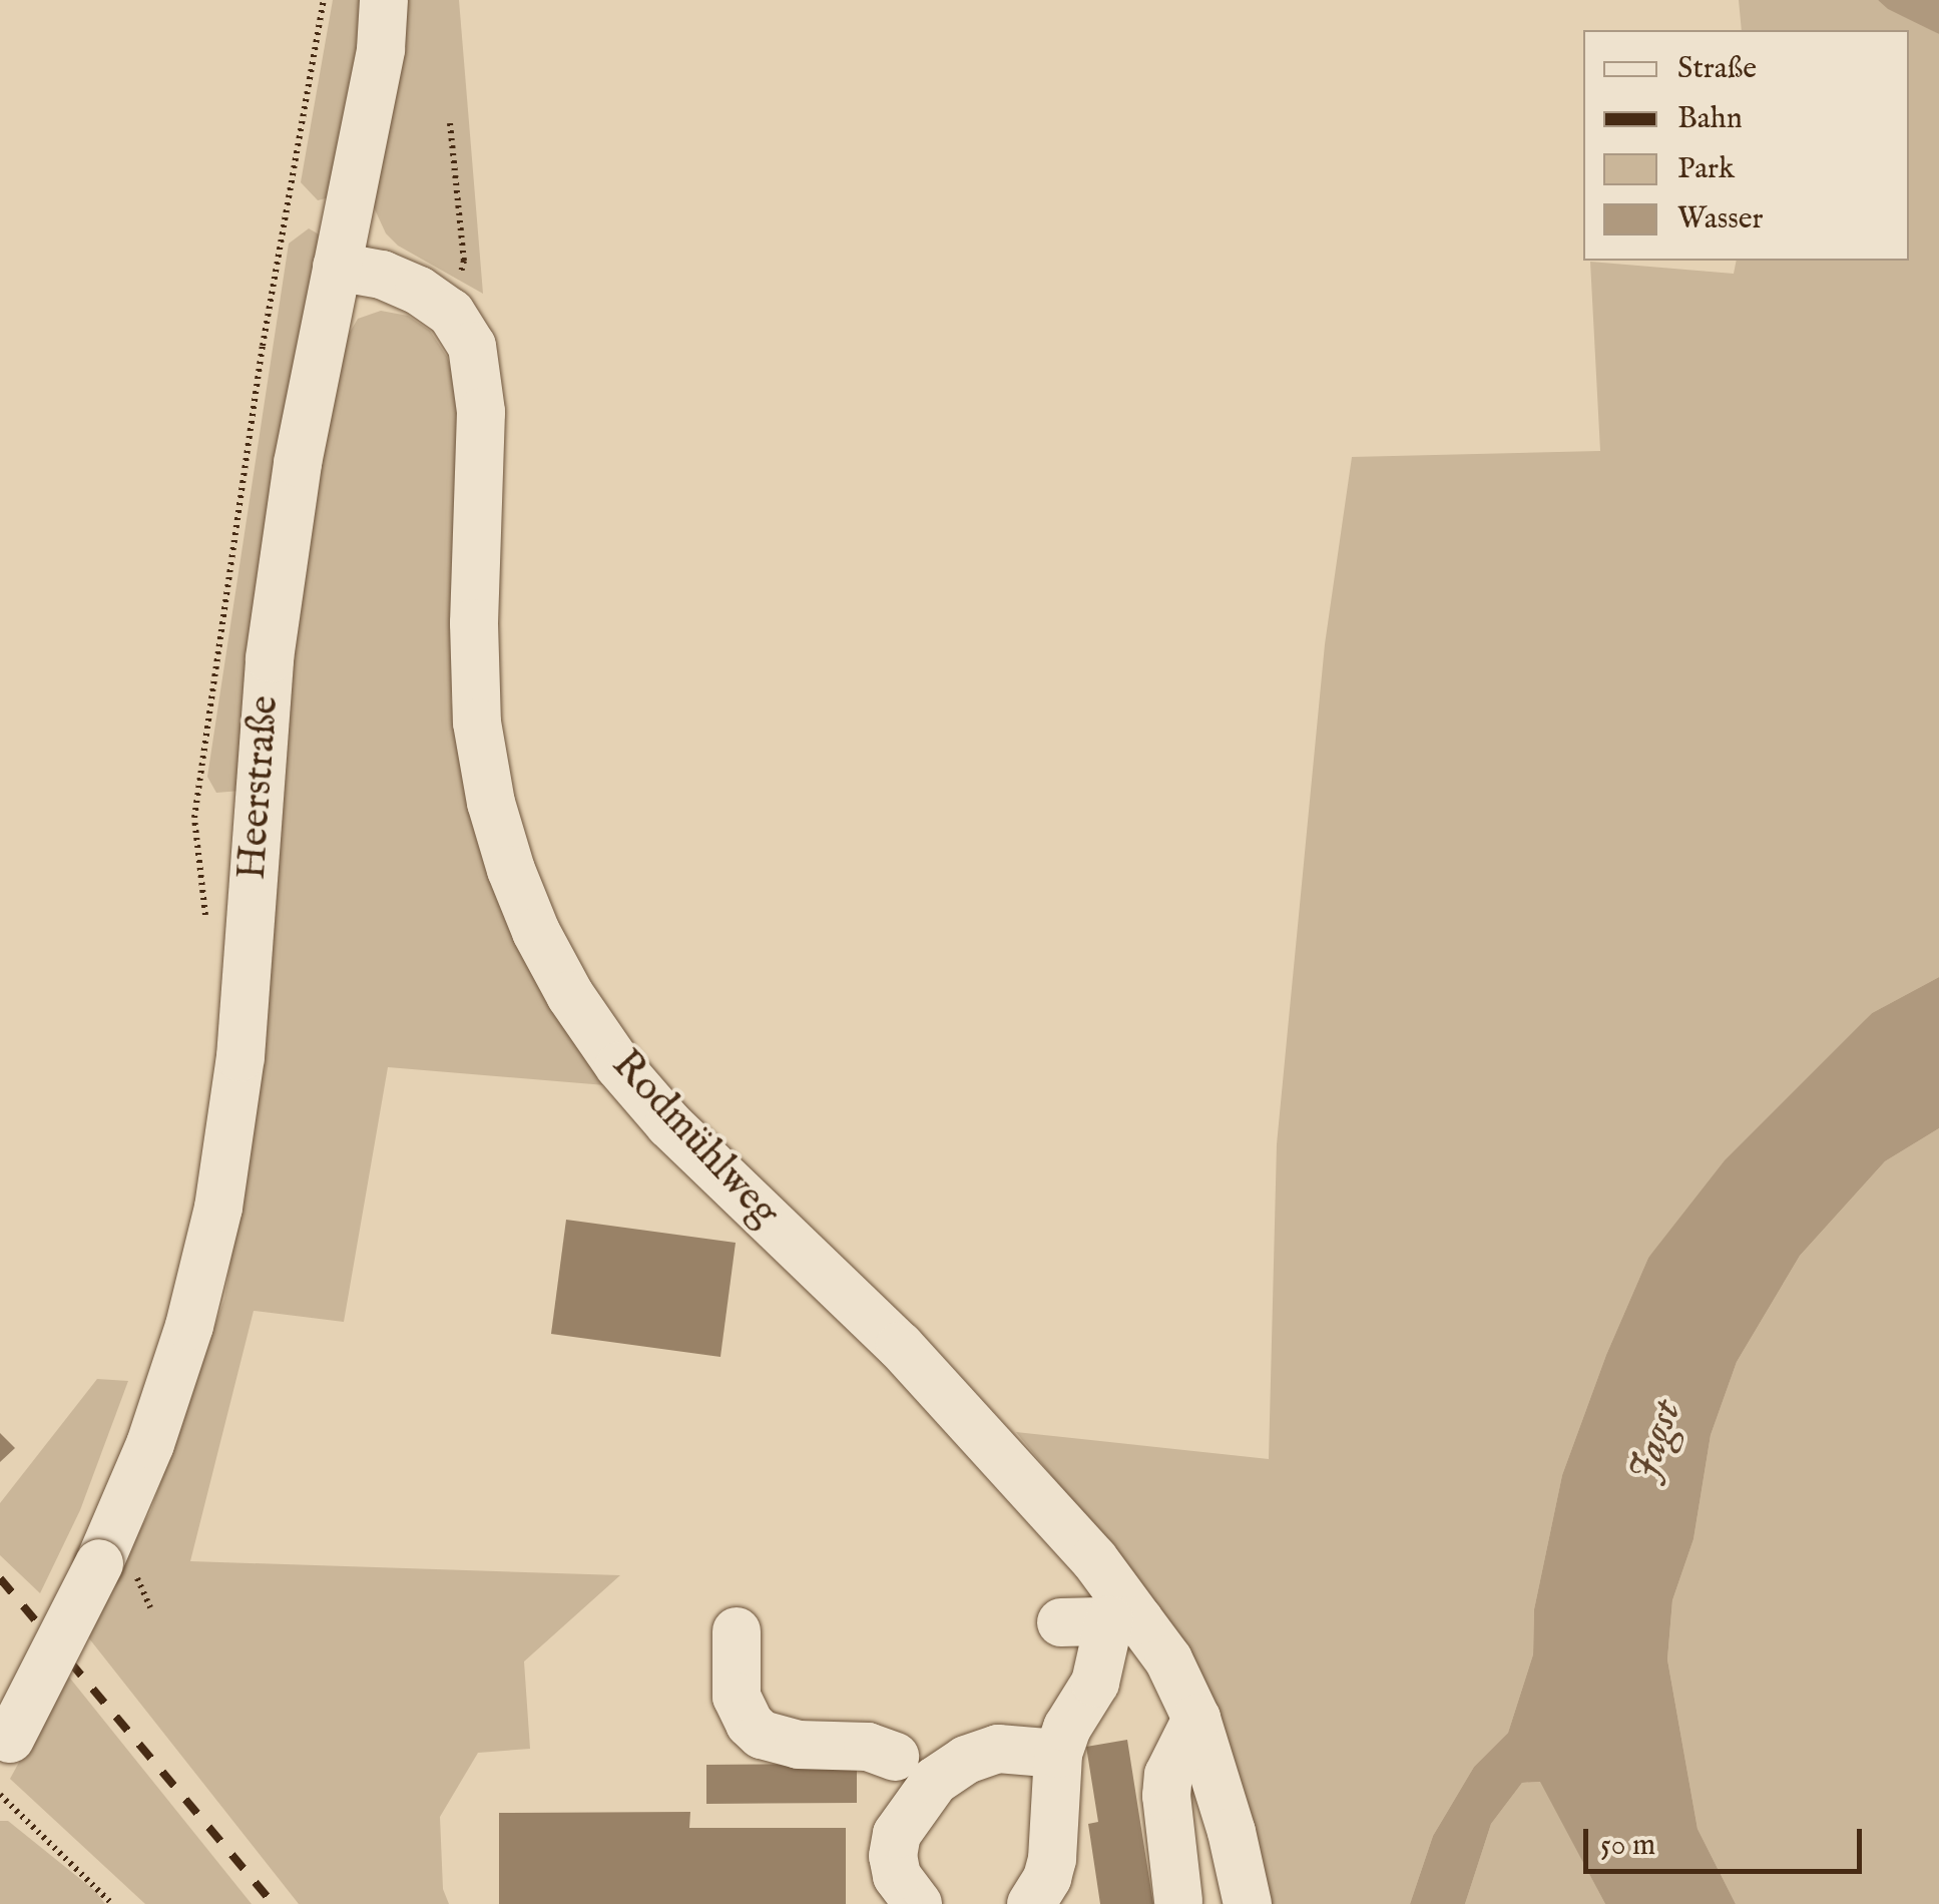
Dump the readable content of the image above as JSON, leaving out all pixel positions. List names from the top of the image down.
{
  "streets": {
    "street": ["Heerstraße", "Rodmühlweg"]
  },
  "crossings": [
    ["Heerstraße", "Rodmühlweg"]
  ],
  "water": ["Jagst"],
  "legend": [
    "Straße",
    "Bahn",
    "Park",
    "Wasser"
  ],
  "scale_bar": "50 m"
}
